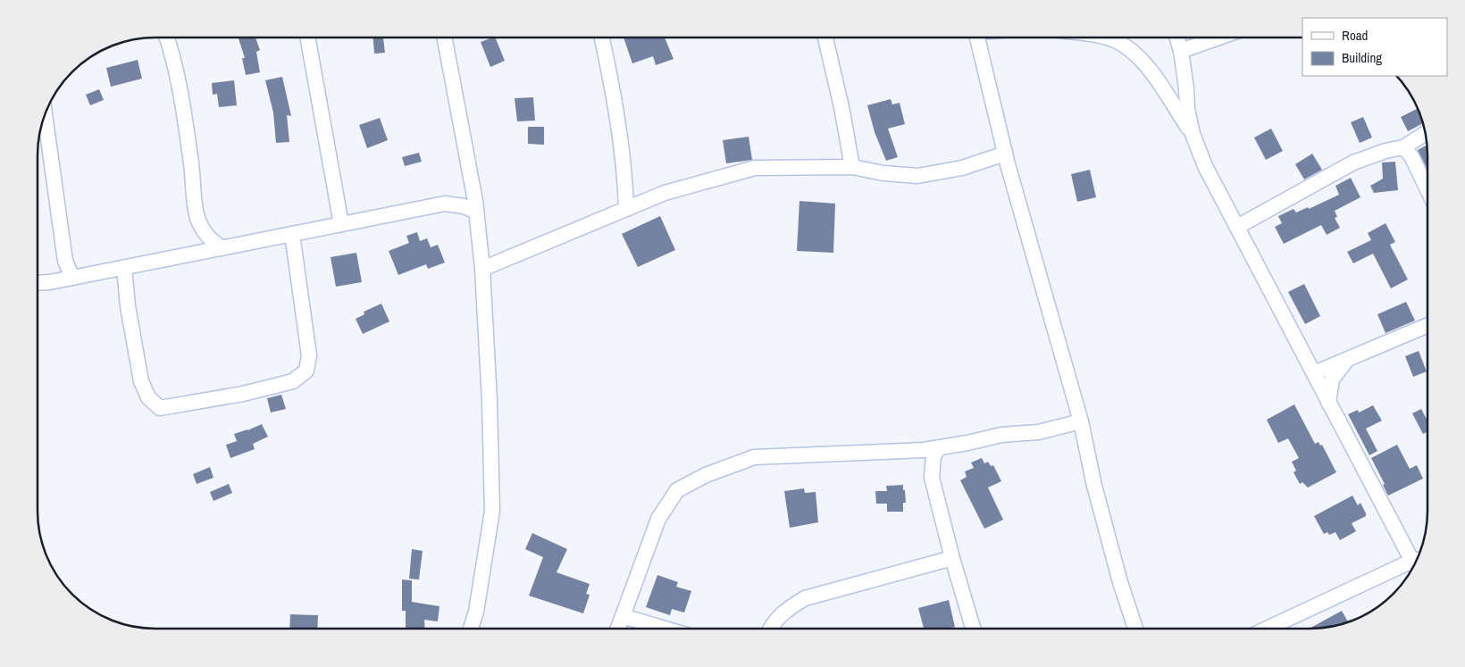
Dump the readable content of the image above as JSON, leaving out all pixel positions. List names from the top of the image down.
{
  "legend": ["Road", "Building"]
}
